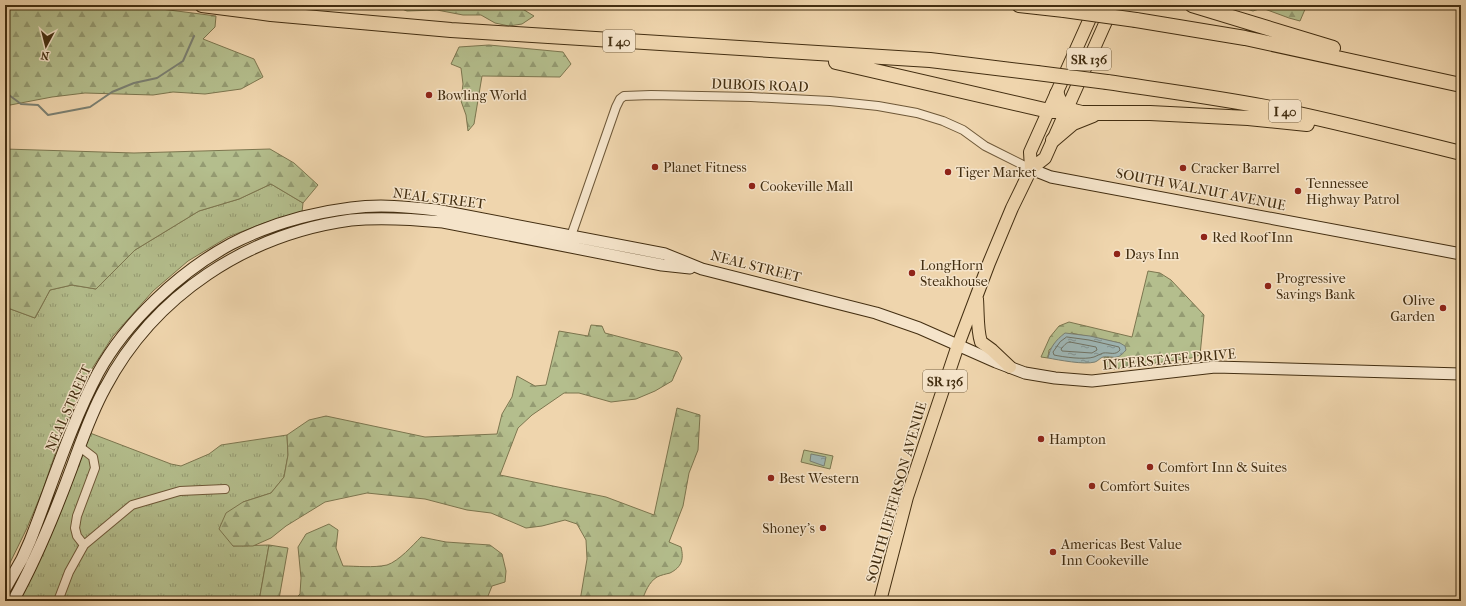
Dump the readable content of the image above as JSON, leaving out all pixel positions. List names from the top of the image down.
{
  "streets": {
    "highway": ["I 40"],
    "main road": [
      "SR 136",
      "SOUTH WALNUT AVENUE",
      "NEAL STREET",
      "INTERSTATE DRIVE",
      "SOUTH JEFFERSON AVENUE"
    ],
    "street": ["DUBOIS ROAD"]
  },
  "crossings": [
    ["DUBOIS ROAD", "SOUTH WALNUT AVENUE"],
    ["DUBOIS ROAD", "NEAL STREET"],
    ["DUBOIS ROAD", "SOUTH JEFFERSON AVENUE"],
    ["SOUTH WALNUT AVENUE", "SOUTH JEFFERSON AVENUE"],
    ["NEAL STREET", "INTERSTATE DRIVE"],
    ["NEAL STREET", "SOUTH JEFFERSON AVENUE"],
    ["INTERSTATE DRIVE", "SOUTH JEFFERSON AVENUE"]
  ],
  "places": [
    "Bowling World",
    "Planet Fitness",
    "Cracker Barrel",
    "Tiger Market",
    "Cookeville Mall",
    "Tennessee Highway Patrol",
    "Red Roof Inn",
    "Days Inn",
    "LongHorn Steakhouse",
    "Progressive Savings Bank",
    "Olive Garden",
    "Hampton",
    "Comfort Inn & Suites",
    "Best Western",
    "Comfort Suites",
    "Shoney's",
    "Americas Best Value Inn Cookeville"
  ],
  "north": "bottom"
}
